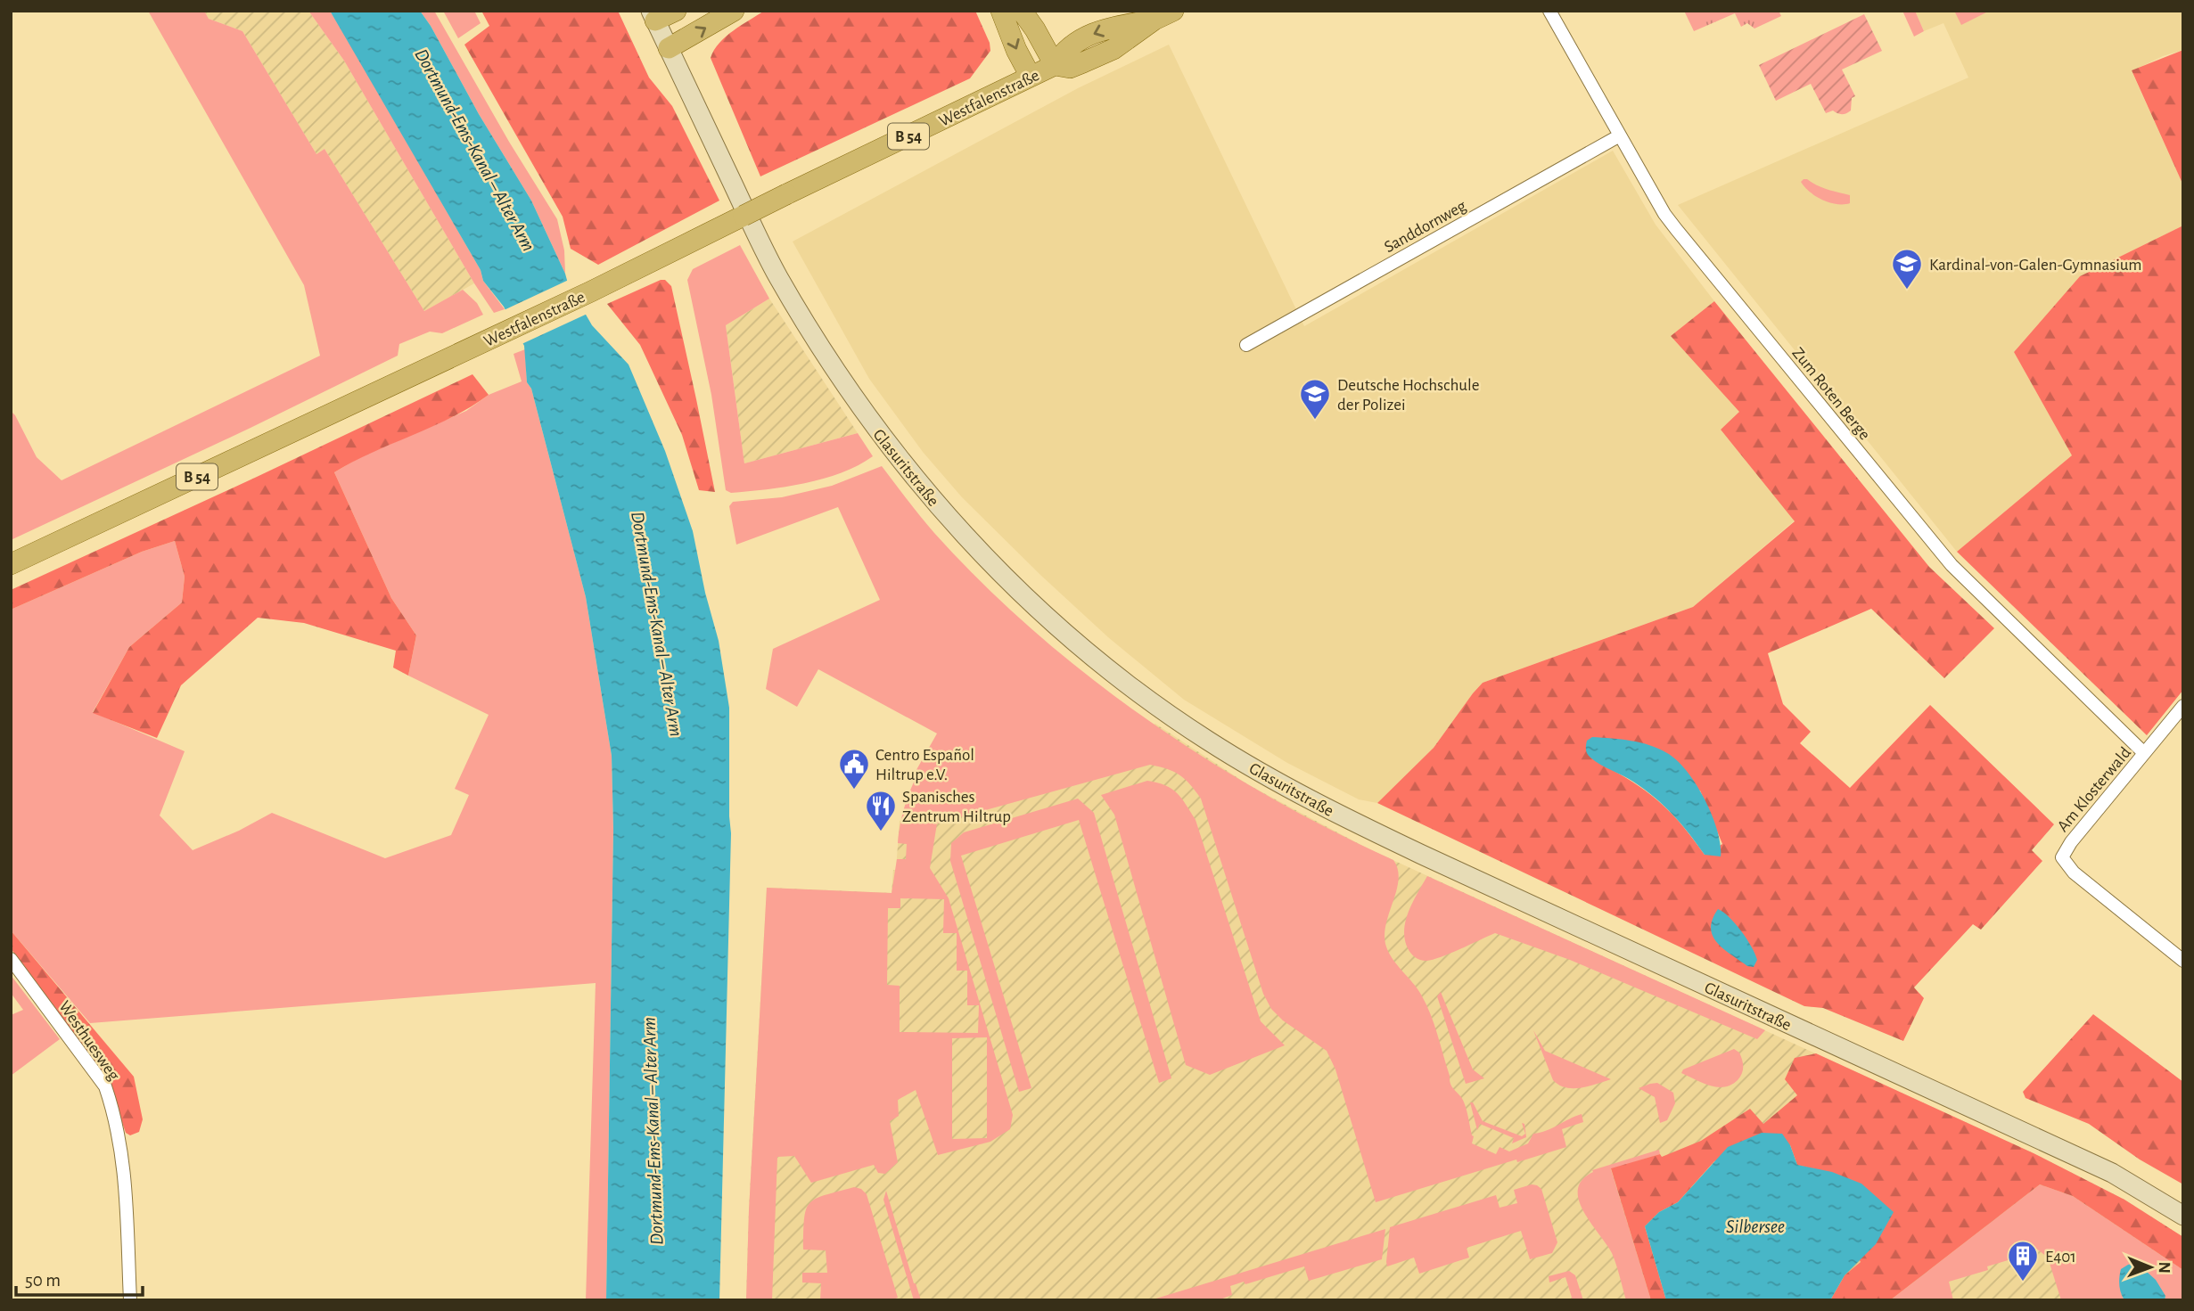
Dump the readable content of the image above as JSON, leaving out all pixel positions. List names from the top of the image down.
{
  "streets": {
    "main road": ["Westfalenstraße", "B 54", "Glasuritstraße"],
    "street": [
      "Sanddornweg",
      "Zum Roten Berge",
      "Am Klosterwald",
      "Westhuesweg"
    ]
  },
  "crossings": [
    ["Sanddornweg", "Zum Roten Berge"],
    ["Zum Roten Berge", "Am Klosterwald"]
  ],
  "water": ["Dortmund-Ems-Kanal – Alter Arm", "Silbersee"],
  "places": {
    "school or university": ["Kardinal-von-Galen-Gymnasium", "Deutsche Hochschule der Polizei"],
    "public building": ["Centro Español Hiltrup e.V."],
    "restaurant": ["Spanisches Zentrum Hiltrup"],
    "building": ["E401"]
  },
  "scale_bar": "50 m",
  "north": "right"
}
